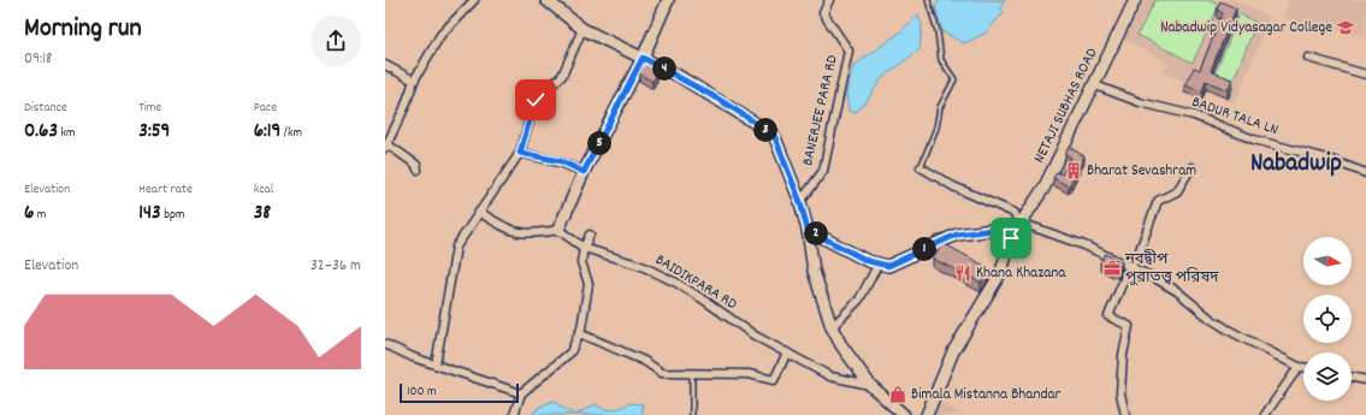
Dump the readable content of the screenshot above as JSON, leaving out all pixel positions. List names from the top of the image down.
{
  "streets": {
    "main road": ["NETAJI SUBHAS ROAD"],
    "street": ["BANERJEE PARA RD", "BADUR TALA LN", "BAIDIKPARA RD"]
  },
  "crossings": [
    ["NETAJI SUBHAS ROAD", "BADUR TALA LN"]
  ],
  "districts": ["Nabadwip"],
  "places": {
    "school or university": ["Nabadwip Vidyasagar College"],
    "building": ["Bharat Sevashram"],
    "office": ["নবদ্বীপ পুরাতত্ত্ব পরিষদ"],
    "restaurant": ["Khana Khazana"],
    "shop": ["Bimala Mistanna Bhandar"]
  },
  "scale_bar": "100 m",
  "north": "right",
  "page": {
    "heading": ["Morning run", "09:18"],
    "pins": [
      "4",
      "3",
      "5",
      "2",
      "1"
    ],
    "stats": [
      ["Distance", "0.63 km"],
      ["Time", "3:59"],
      ["Pace", "6:19 /km"],
      ["Elevation", "6 m"],
      ["Heart rate", "143 bpm"],
      ["kcal", "38"]
    ],
    "chart": ["Elevation", "32–36 m"],
    "scale": "100 m"
  }
}
